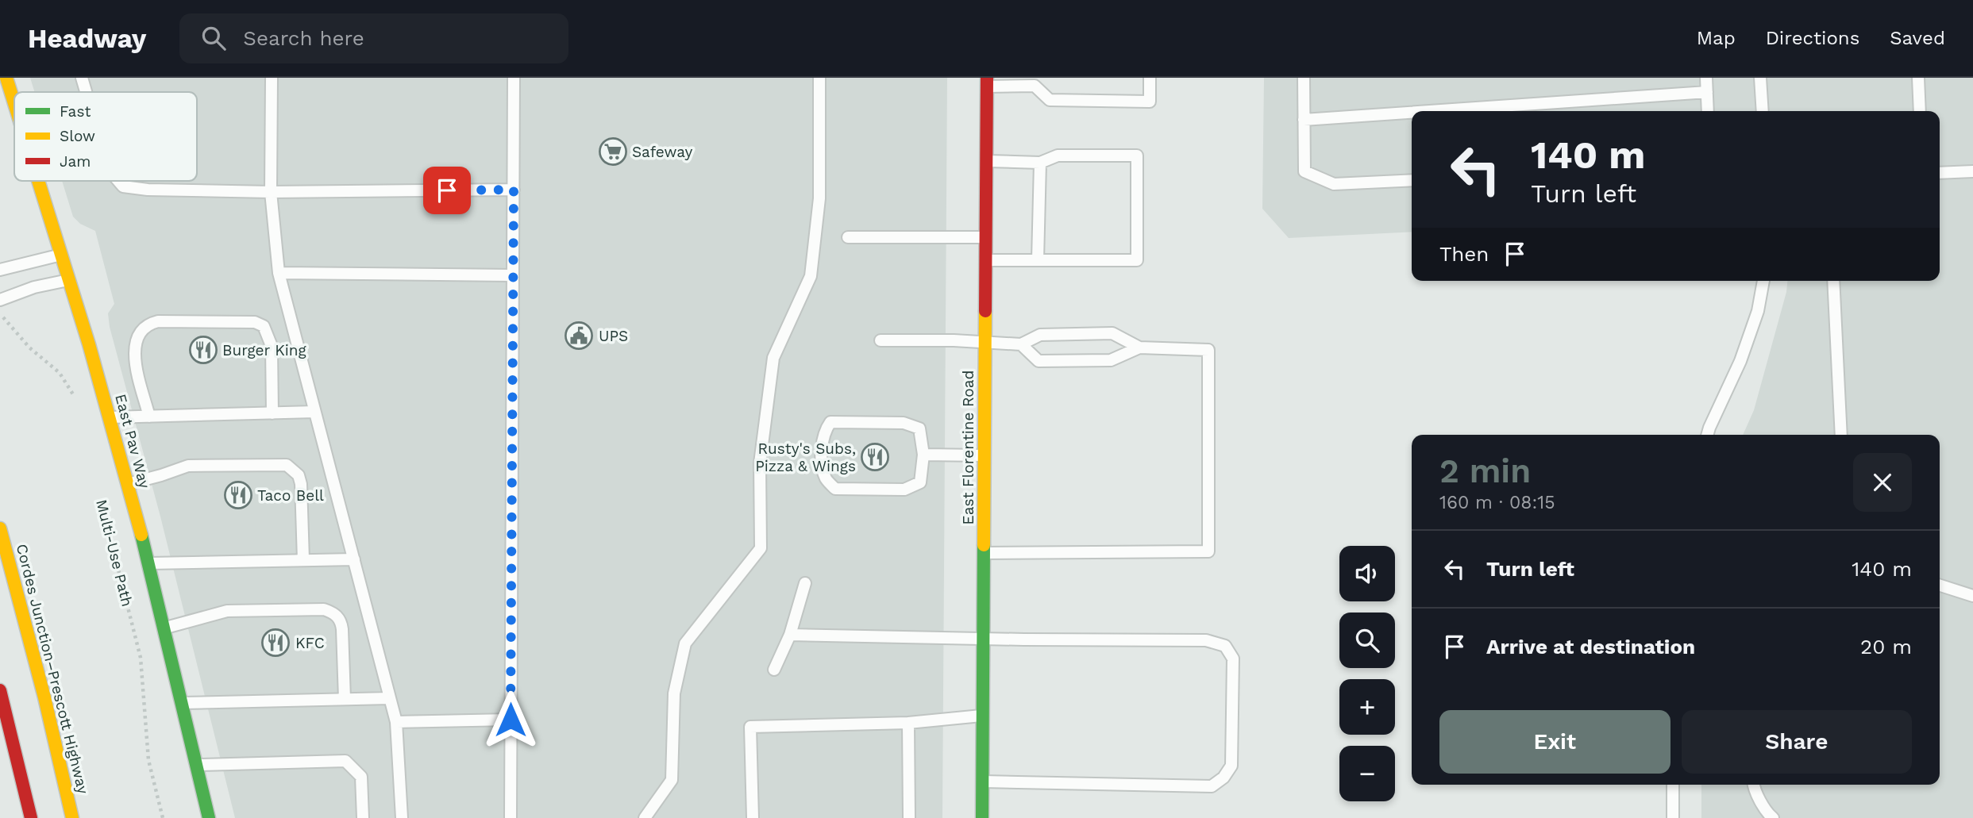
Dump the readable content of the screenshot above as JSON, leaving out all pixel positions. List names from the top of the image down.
{
  "streets": {
    "street": ["East Pav Way", "East Florentine Road", "Cordes Junction–Prescott Highway"],
    "path": ["Multi-Use Path"]
  },
  "places": {
    "supermarket": ["Safeway"],
    "public building": ["UPS"],
    "restaurant": [
      "Burger King",
      "Rusty's Subs, Pizza & Wings",
      "Taco Bell",
      "KFC"
    ]
  },
  "legend": ["Fast", "Slow", "Jam"],
  "page": {
    "header": "Headway",
    "search": "Search here",
    "nav": ["Map", "Directions", "Saved"],
    "turn": ["140 m", "Turn left"],
    "then": "Then",
    "heading": ["2 min", "160 m · 08:15"],
    "list": [
      {
        "name": "Turn left",
        "value": "140 m"
      },
      {
        "name": "Arrive at destination",
        "value": "20 m"
      }
    ],
    "map_buttons": ["+", "−"],
    "buttons": ["Exit", "Share"]
  }
}
